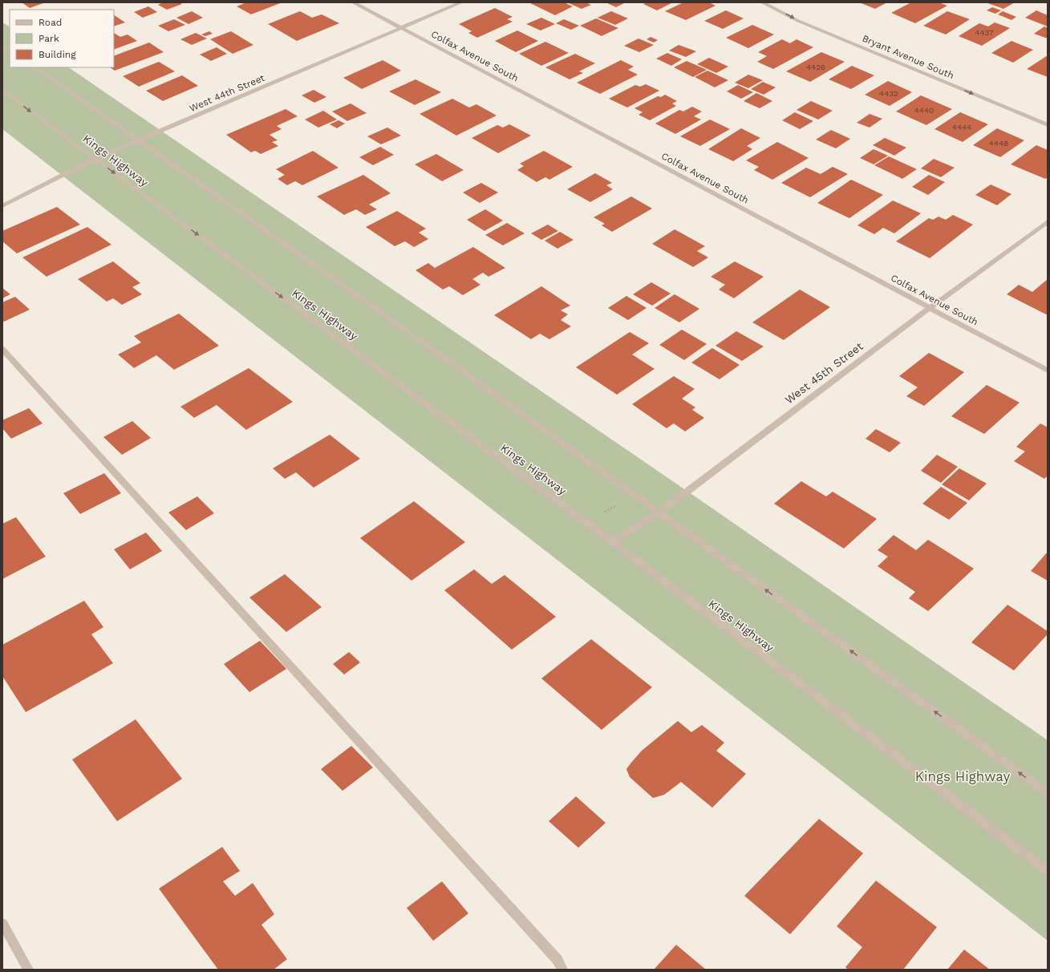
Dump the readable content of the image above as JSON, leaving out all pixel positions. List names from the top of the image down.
{
  "streets": {
    "street": [
      "Colfax Avenue South",
      "Bryant Avenue South",
      "West 44th Street",
      "Kings Highway",
      "West 45th Street"
    ]
  },
  "crossings": [
    ["Colfax Avenue South", "West 44th Street"],
    ["Colfax Avenue South", "West 45th Street"],
    ["West 44th Street", "Kings Highway"],
    ["Kings Highway", "West 45th Street"]
  ],
  "one_way": ["Bryant Avenue South"],
  "parks": ["Kings Highway"],
  "house_numbers": [
    "4437",
    "4426",
    "4432",
    "4440",
    "4444",
    "4448"
  ],
  "legend": ["Road", "Park", "Building"]
}
